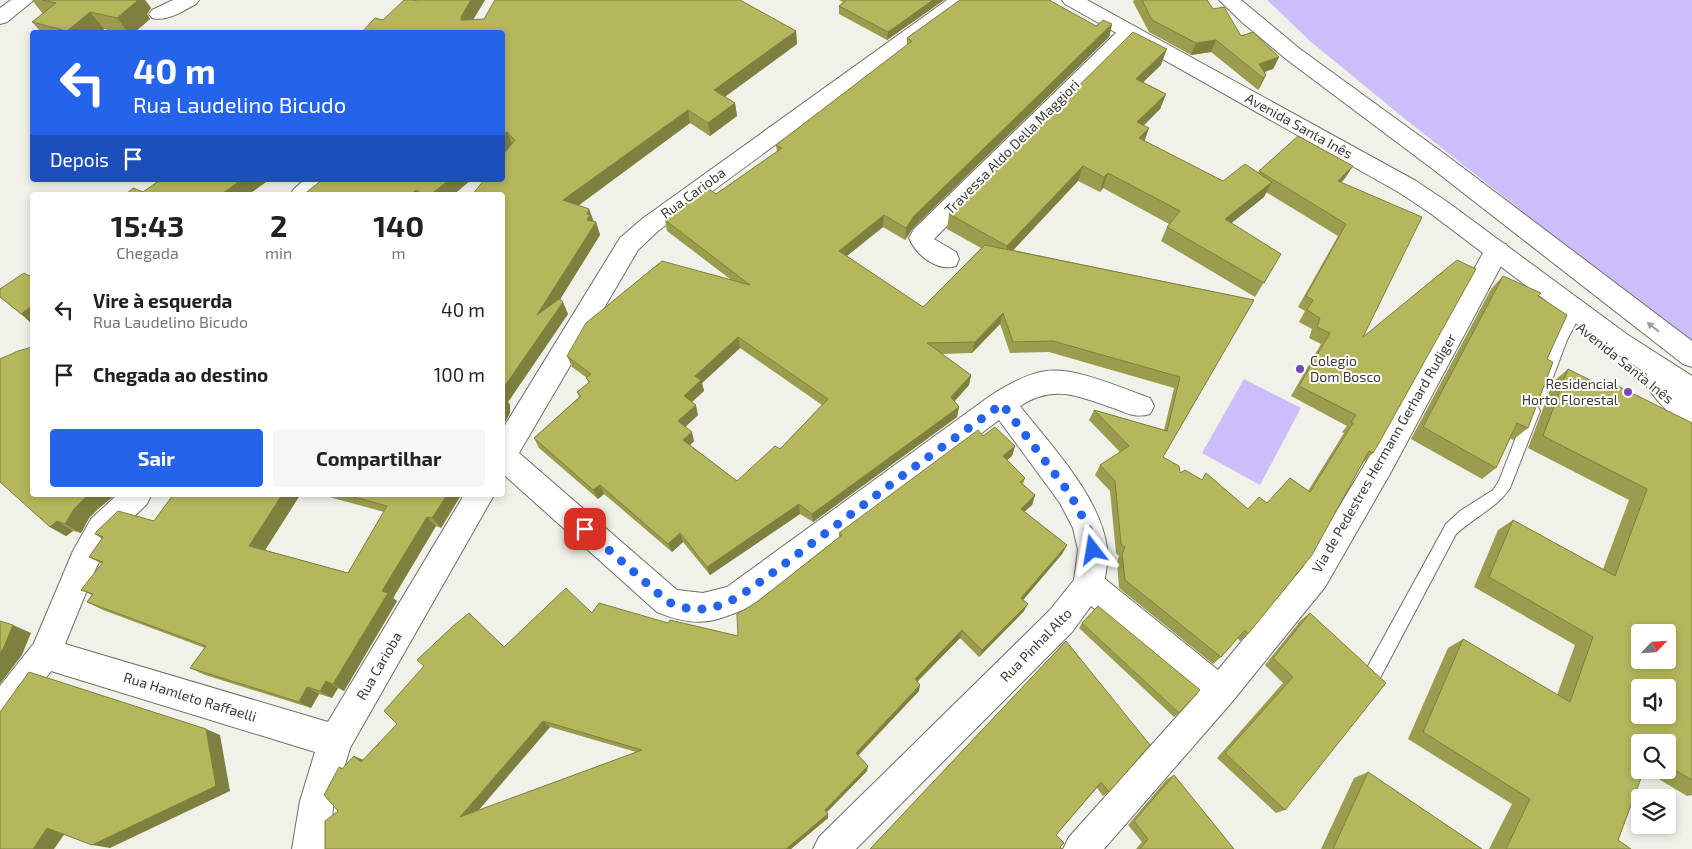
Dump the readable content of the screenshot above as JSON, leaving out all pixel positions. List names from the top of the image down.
{
  "streets": {
    "street": [
      "Avenida Santa Inês",
      "Travessa Aldo Della Maggiori",
      "Rua Carioba",
      "Via de Pedestres Hermann Gerhard Rudiger",
      "Rua Pinhal Alto",
      "Rua Hamleto Raffaelli"
    ]
  },
  "crossings": [
    ["Avenida Santa Inês", "Travessa Aldo Della Maggiori"],
    ["Avenida Santa Inês", "Via de Pedestres Hermann Gerhard Rudiger"],
    ["Rua Carioba", "Rua Hamleto Raffaelli"]
  ],
  "places": ["Colegio Dom Bosco", "Residencial Horto Florestal"],
  "north": "top right",
  "page": {
    "turn": ["40 m", "Rua Laudelino Bicudo"],
    "then": "Depois",
    "eta": [
      "15:43",
      "Chegada",
      "2",
      "min",
      "140",
      "m"
    ],
    "list": [
      {
        "name": "Vire à esquerda",
        "note": "Rua Laudelino Bicudo",
        "value": "40 m"
      },
      {
        "name": "Chegada ao destino",
        "value": "100 m"
      }
    ],
    "buttons": ["Sair", "Compartilhar"]
  }
}
